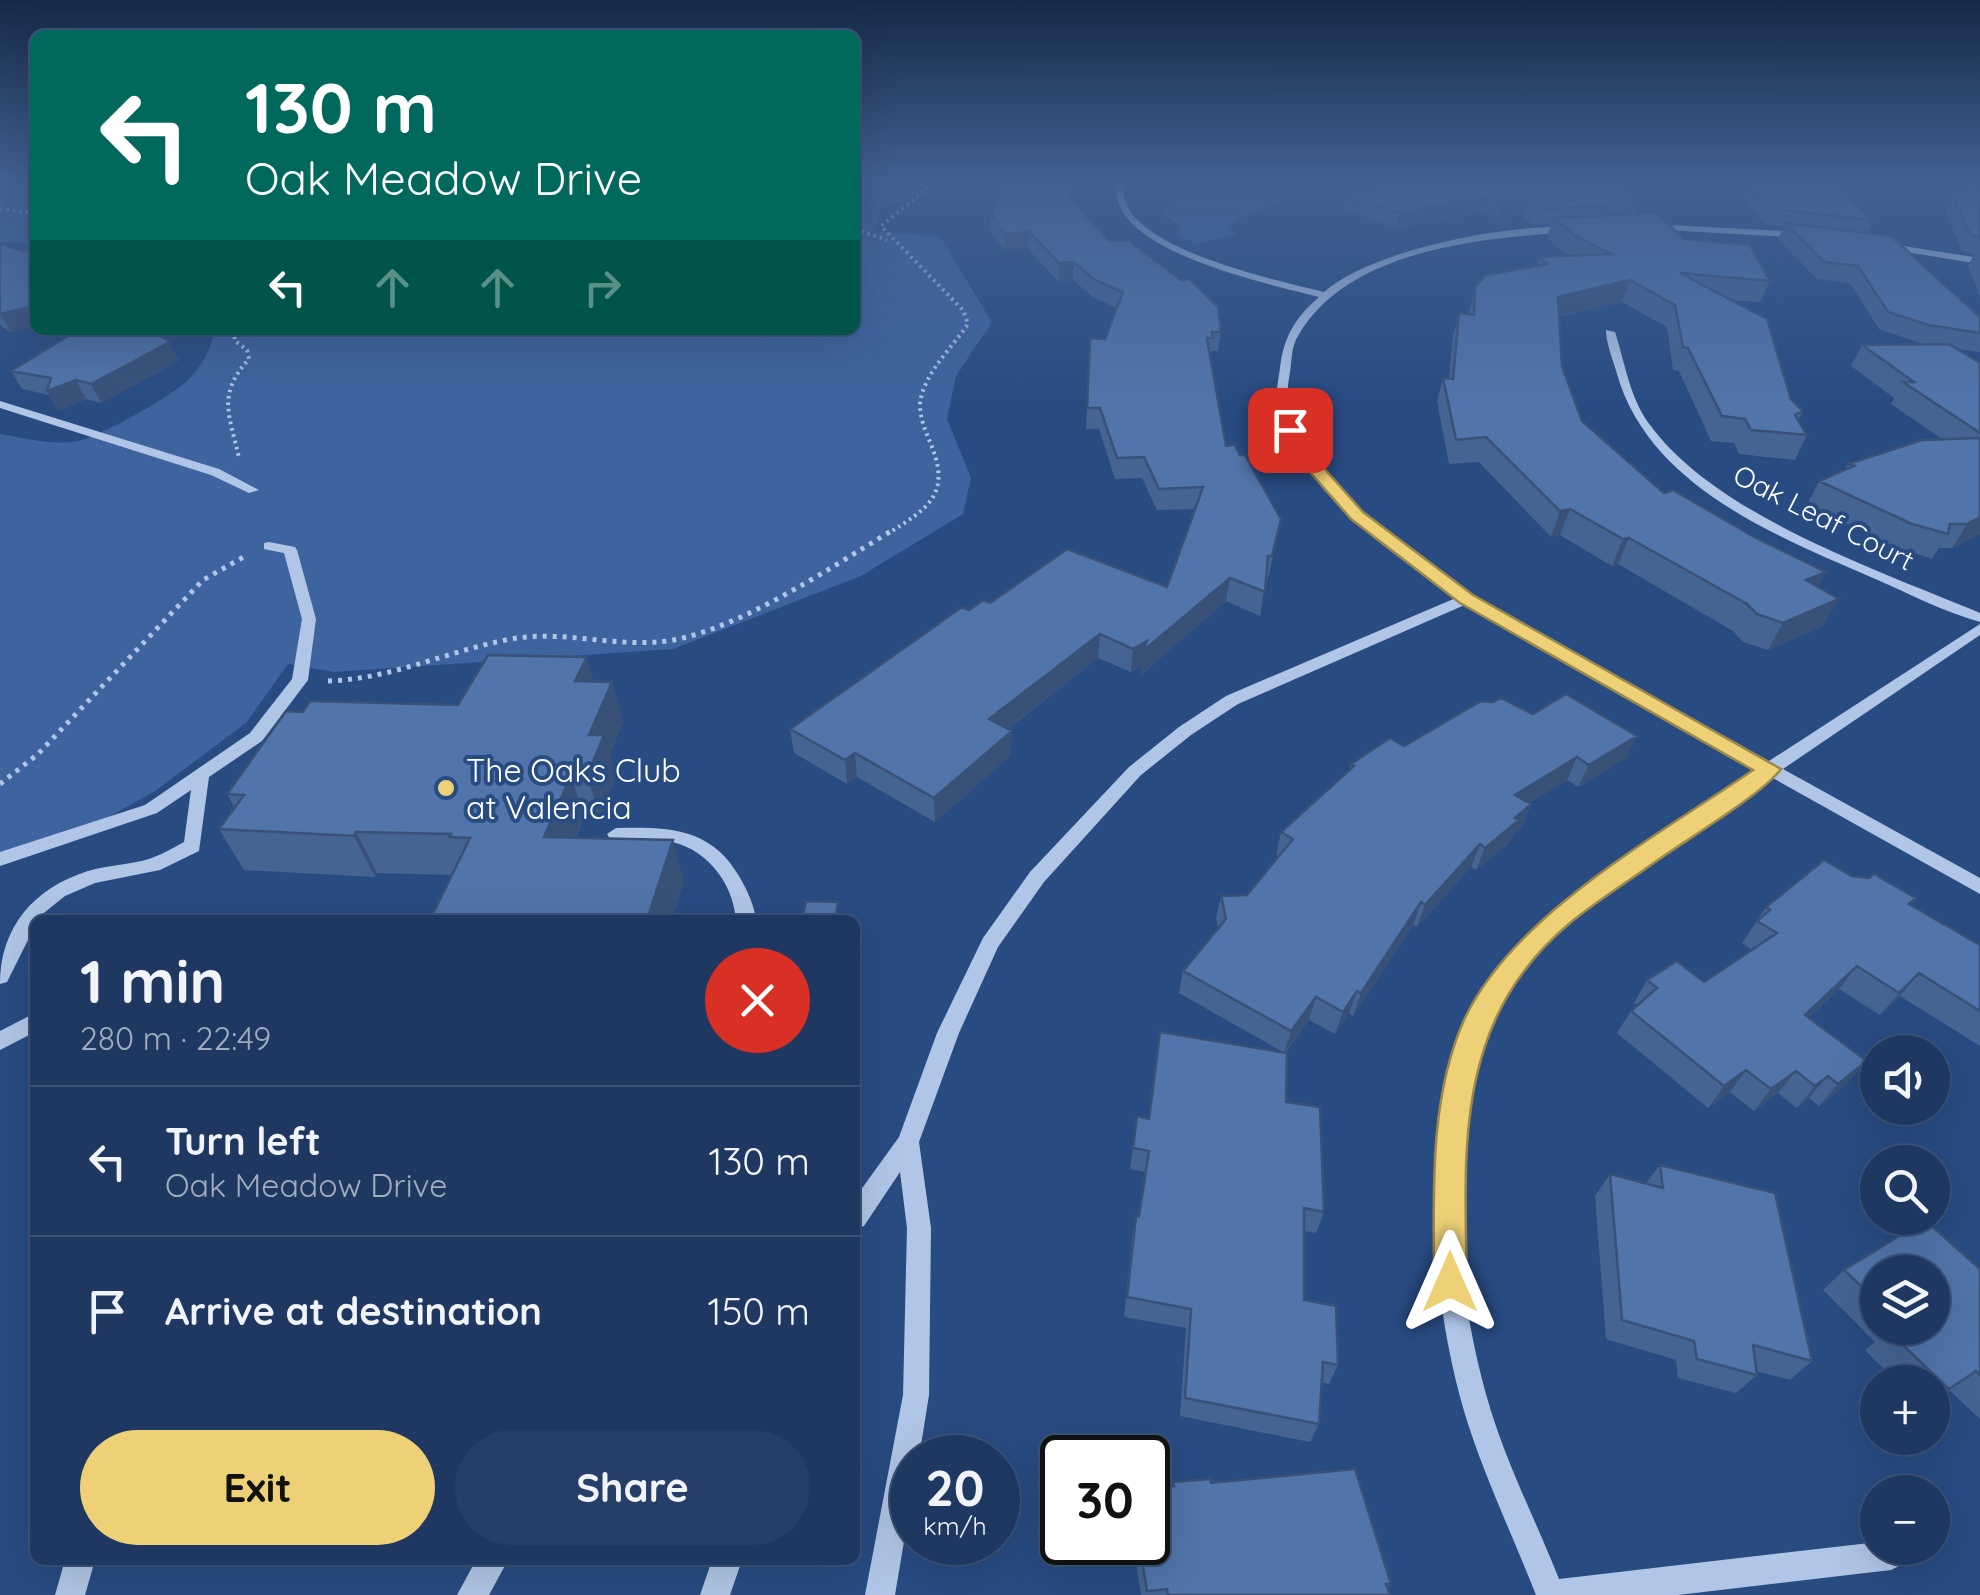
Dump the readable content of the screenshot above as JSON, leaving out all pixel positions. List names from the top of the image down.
{
  "streets": {
    "street": ["Oak Leaf Court"]
  },
  "places": ["The Oaks Club at Valencia"],
  "page": {
    "turn": ["130 m", "Oak Meadow Drive"],
    "heading": ["1 min", "280 m · 22:49"],
    "map_buttons": ["+", "−"],
    "list": [
      {
        "name": "Turn left",
        "note": "Oak Meadow Drive",
        "value": "130 m"
      },
      {
        "name": "Arrive at destination",
        "value": "150 m"
      }
    ],
    "buttons": ["Exit", "Share"],
    "speed": "20 km/h",
    "limit": "30"
  }
}
